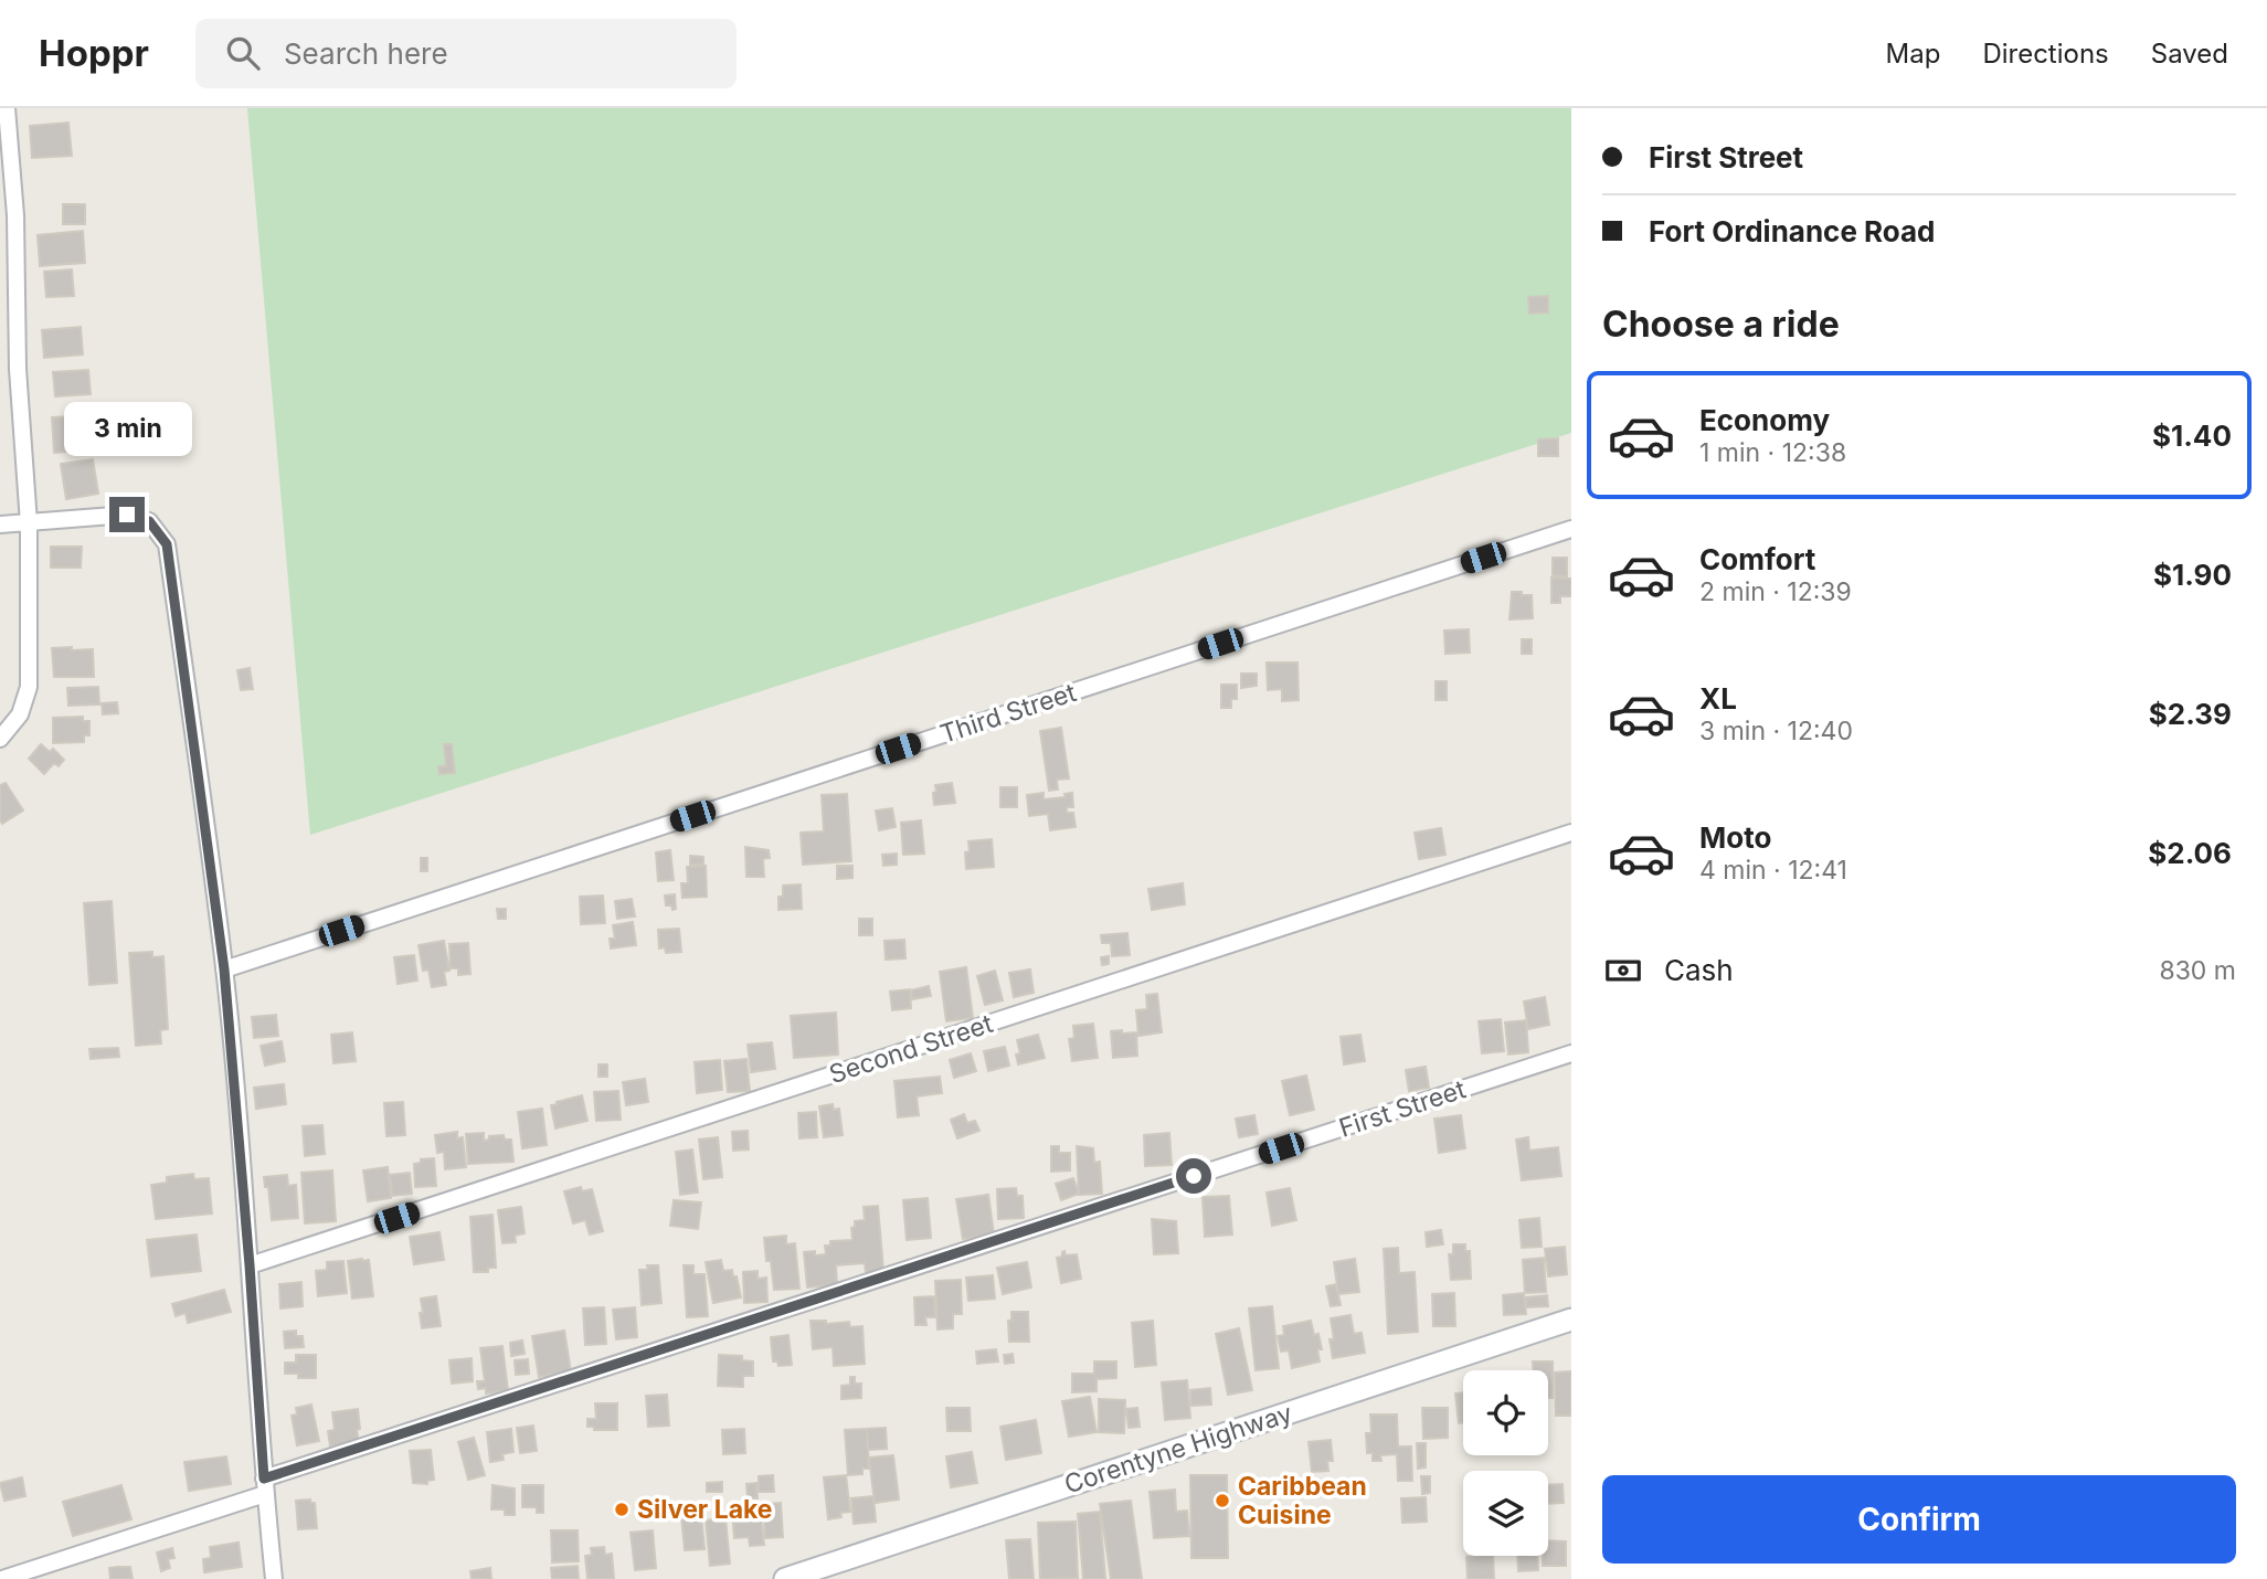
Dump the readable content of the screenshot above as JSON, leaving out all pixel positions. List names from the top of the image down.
{
  "streets": {
    "main road": ["Corentyne Highway"],
    "street": ["Third Street", "Second Street", "First Street"]
  },
  "places": ["Caribbean Cuisine", "Silver Lake"],
  "page": {
    "header": "Hoppr",
    "search": "Search here",
    "nav": ["Map", "Directions", "Saved"],
    "banner": ["First Street", "Fort Ordinance Road"],
    "heading": "Choose a ride",
    "list": [
      {
        "name": "Economy",
        "note": "1 min · 12:38",
        "value": "$1.40"
      },
      {
        "name": "Comfort",
        "note": "2 min · 12:39",
        "value": "$1.90"
      },
      {
        "name": "XL",
        "note": "3 min · 12:40",
        "value": "$2.39"
      },
      {
        "name": "Moto",
        "note": "4 min · 12:41",
        "value": "$2.06"
      }
    ],
    "bubble": "3 min",
    "pay": ["Cash", "830 m"],
    "buttons": "Confirm"
  }
}
